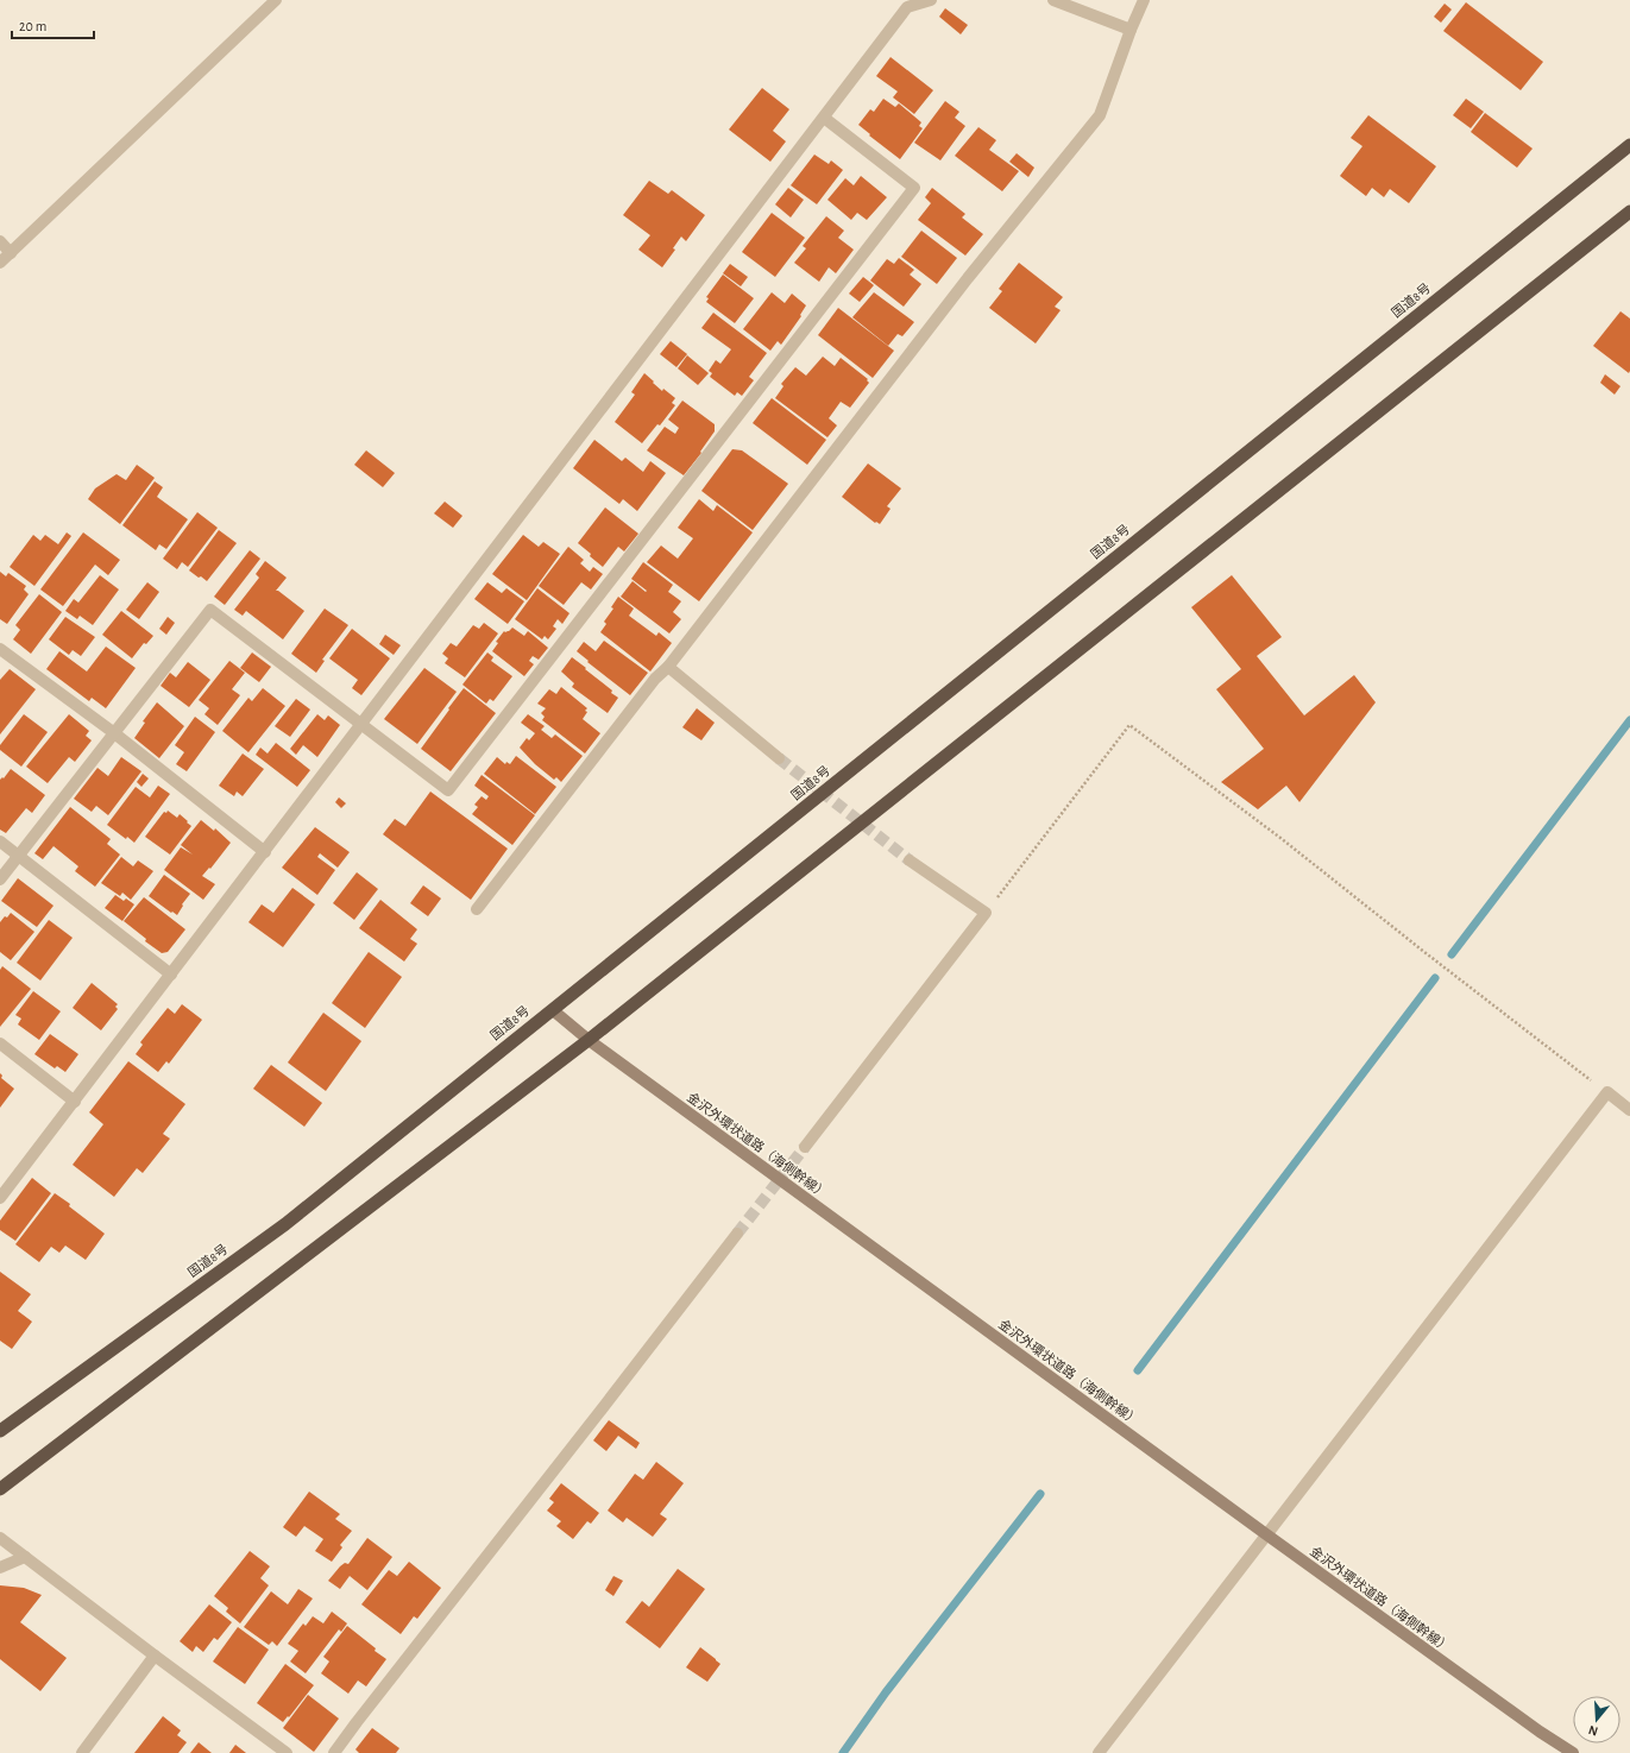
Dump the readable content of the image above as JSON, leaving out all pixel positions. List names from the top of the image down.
{
  "streets": {
    "highway": ["国道8号"],
    "main road": ["金沢外環状道路（海側幹線）"]
  },
  "crossings": [
    ["国道8号", "金沢外環状道路（海側幹線）"]
  ],
  "scale_bar": "20 m",
  "north": "bottom"
}
